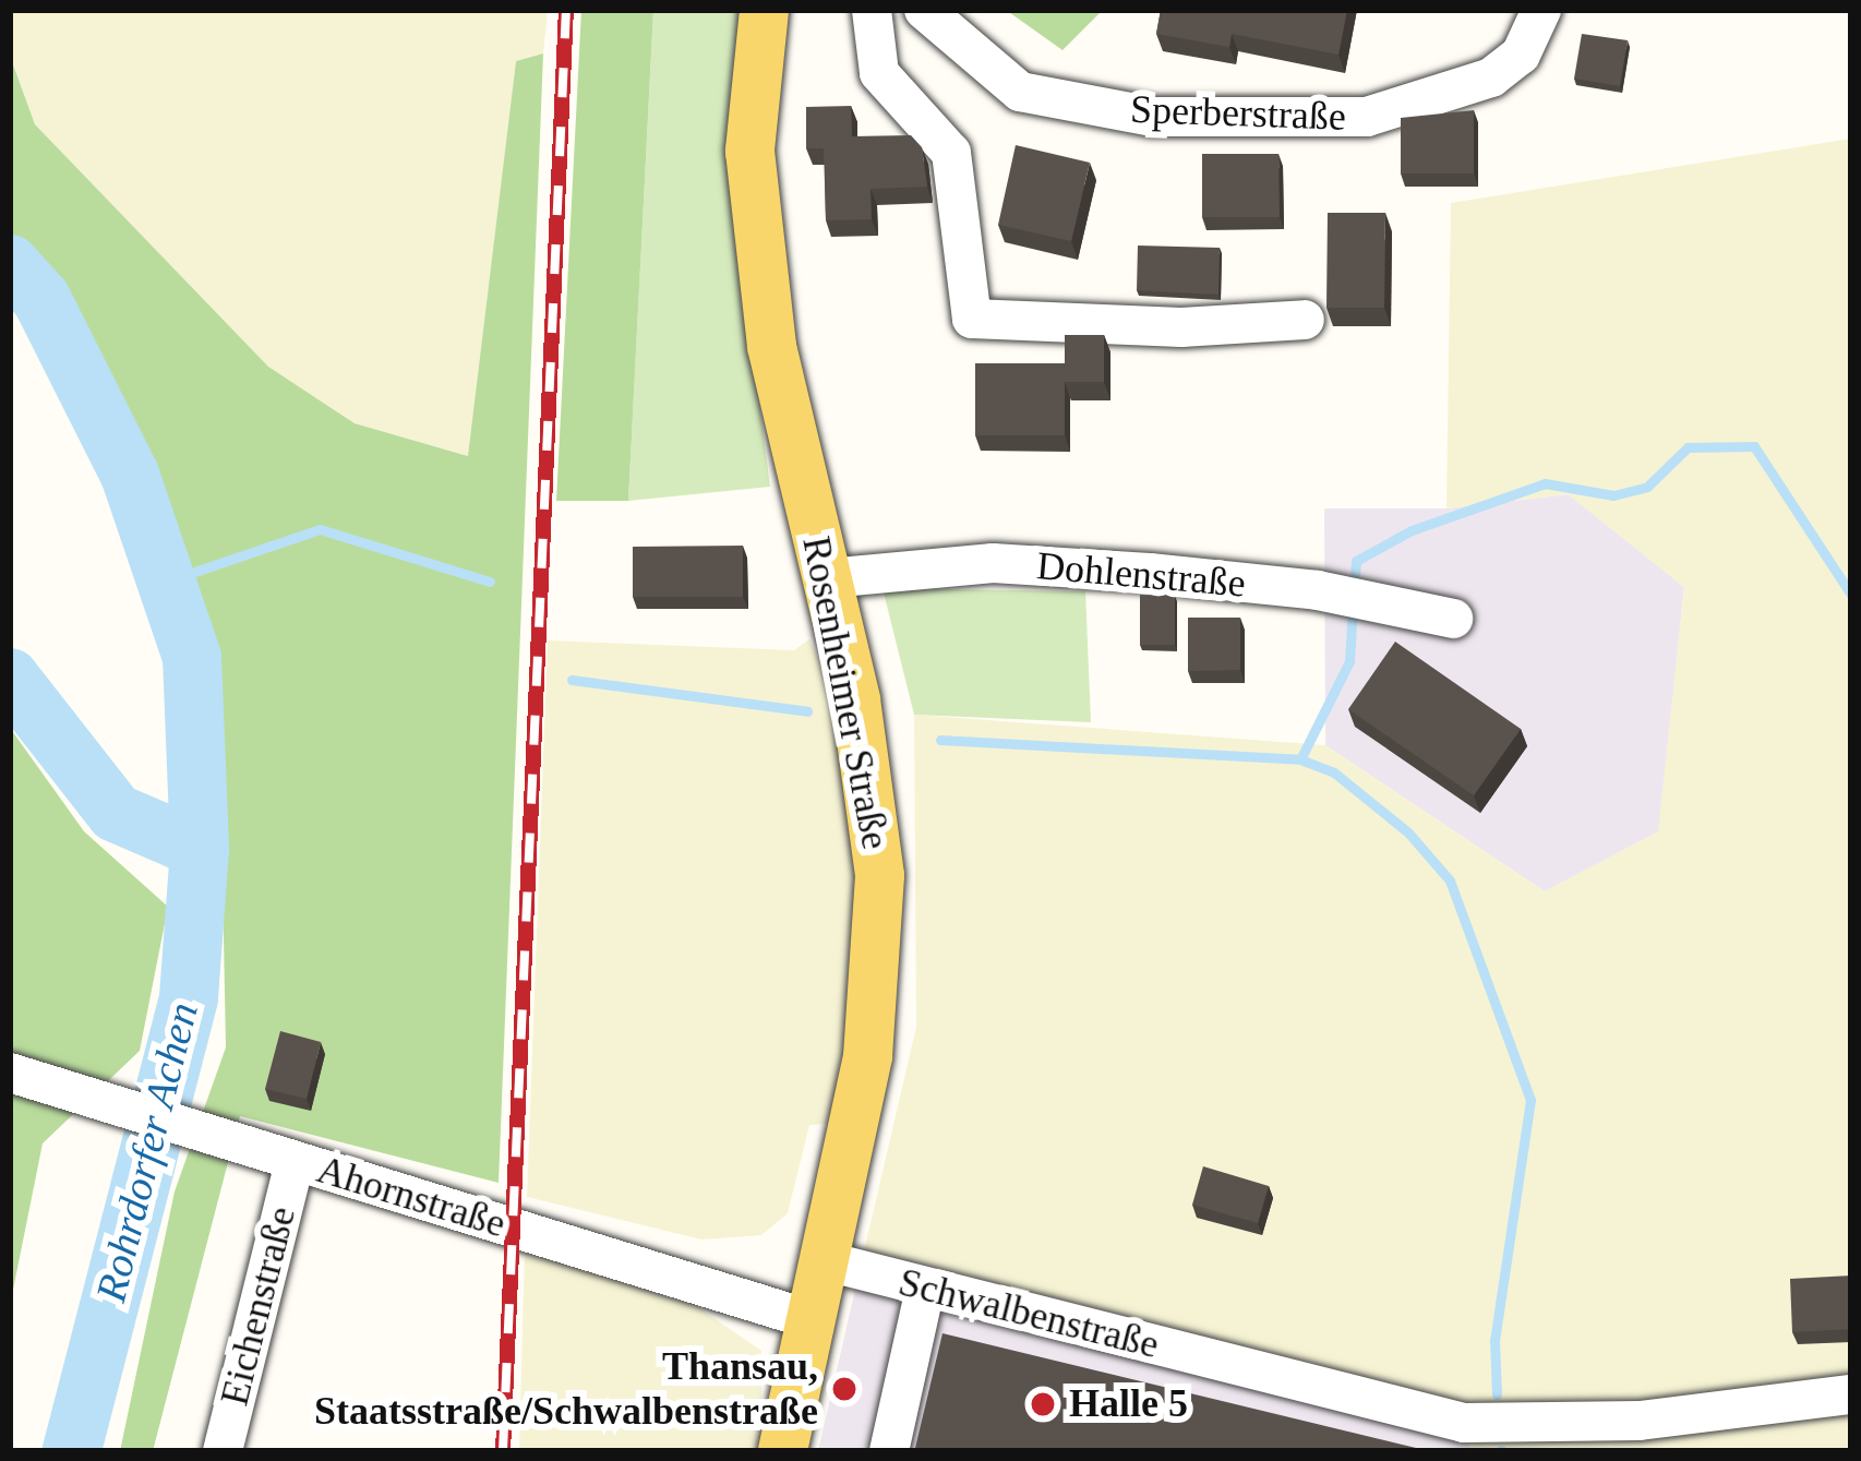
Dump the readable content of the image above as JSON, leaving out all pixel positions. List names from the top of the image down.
{
  "streets": {
    "main road": ["Rosenheimer Straße"],
    "street": [
      "Sperberstraße",
      "Dohlenstraße",
      "Ahornstraße",
      "Eichenstraße",
      "Schwalbenstraße"
    ]
  },
  "crossings": [
    ["Dohlenstraße", "Rosenheimer Straße"],
    ["Rosenheimer Straße", "Ahornstraße"],
    ["Rosenheimer Straße", "Schwalbenstraße"],
    ["Ahornstraße", "Eichenstraße"]
  ],
  "water": ["Rohrdorfer Achen"],
  "places": ["Thansau, Staatsstraße/Schwalbenstraße", "Halle 5"]
}
